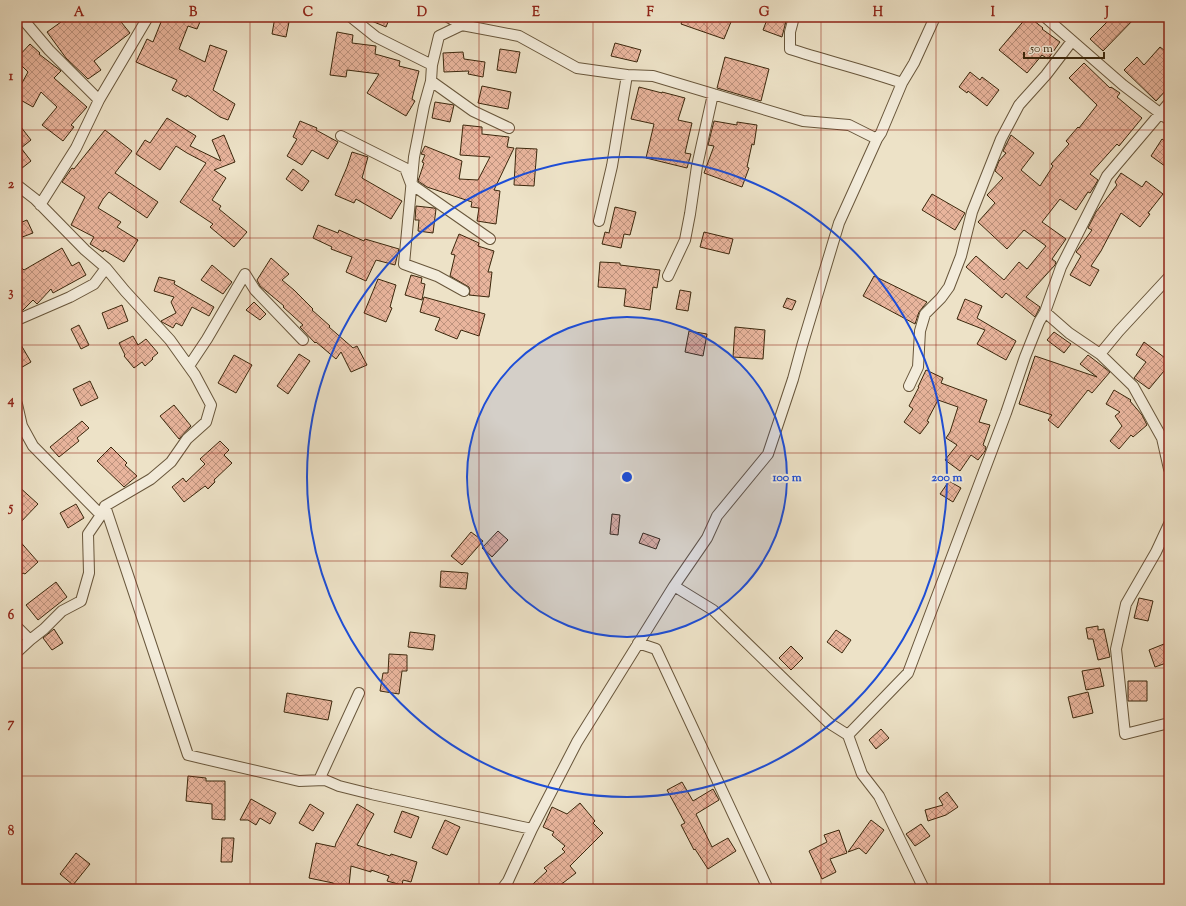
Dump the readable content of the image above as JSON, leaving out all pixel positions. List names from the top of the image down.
{
  "scale_bar": "50 m",
  "grid": {
    "columns": [
      "A",
      "B",
      "C",
      "D",
      "E",
      "F",
      "G",
      "H",
      "I",
      "J"
    ],
    "rows": [
      "1",
      "2",
      "3",
      "4",
      "5",
      "6",
      "7",
      "8"
    ]
  },
  "rings": ["100 m", "200 m"]
}
